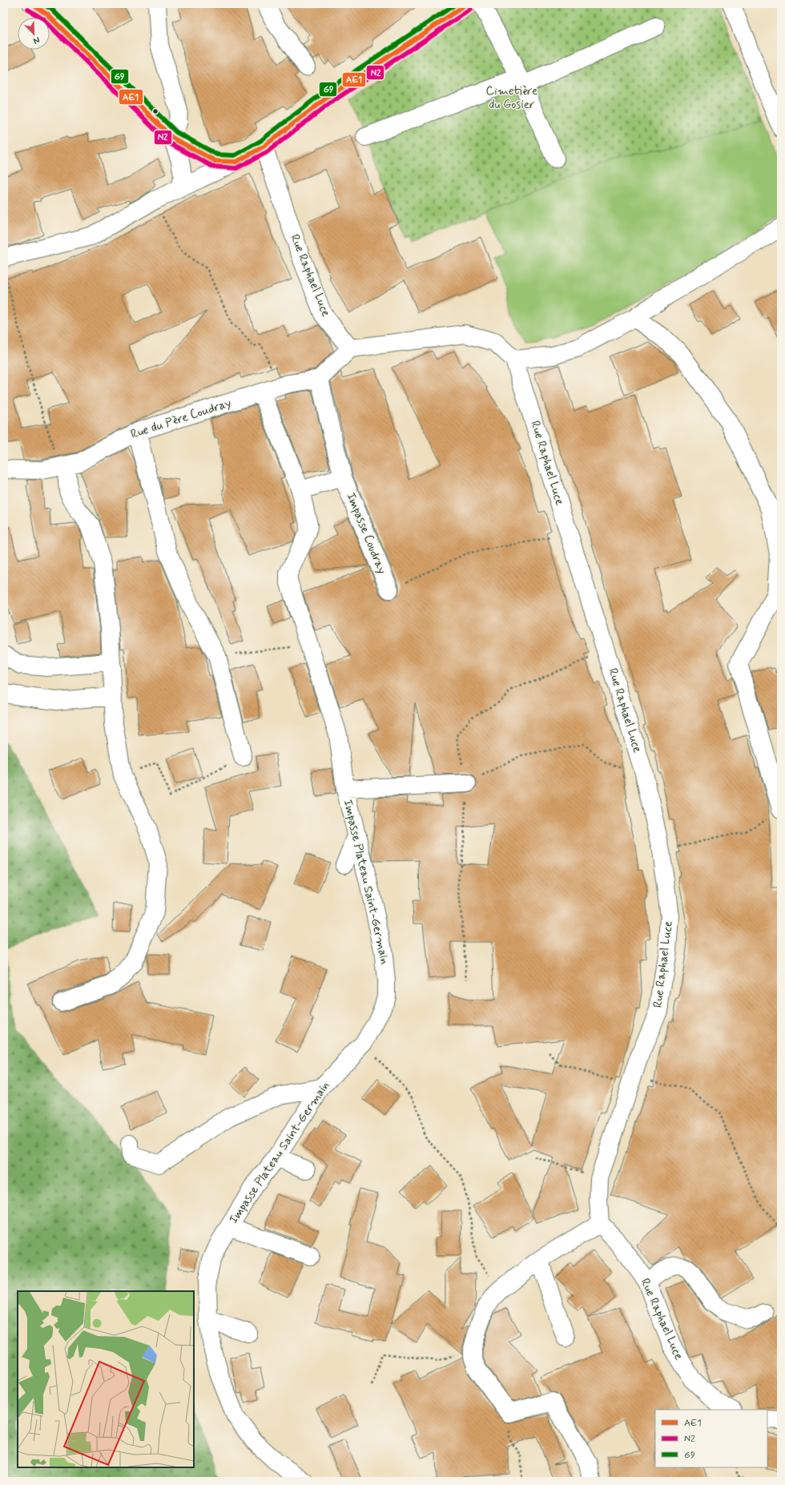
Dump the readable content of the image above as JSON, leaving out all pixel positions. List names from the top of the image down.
{
  "streets": {
    "street": [
      "Rue Raphael Luce",
      "Rue du Père Coudray",
      "Impasse Coudray",
      "Impasse Plateau Saint-Germain"
    ]
  },
  "crossings": [
    ["Rue du Père Coudray", "Impasse Coudray"],
    ["Rue du Père Coudray", "Impasse Plateau Saint-Germain"]
  ],
  "parks": ["Cimetière du Gosier"],
  "lines": ["transit line AE1", "transit line G9", "transit line N2"],
  "legend": ["AE1", "N2", "G9"],
  "north": "bottom right"
}
